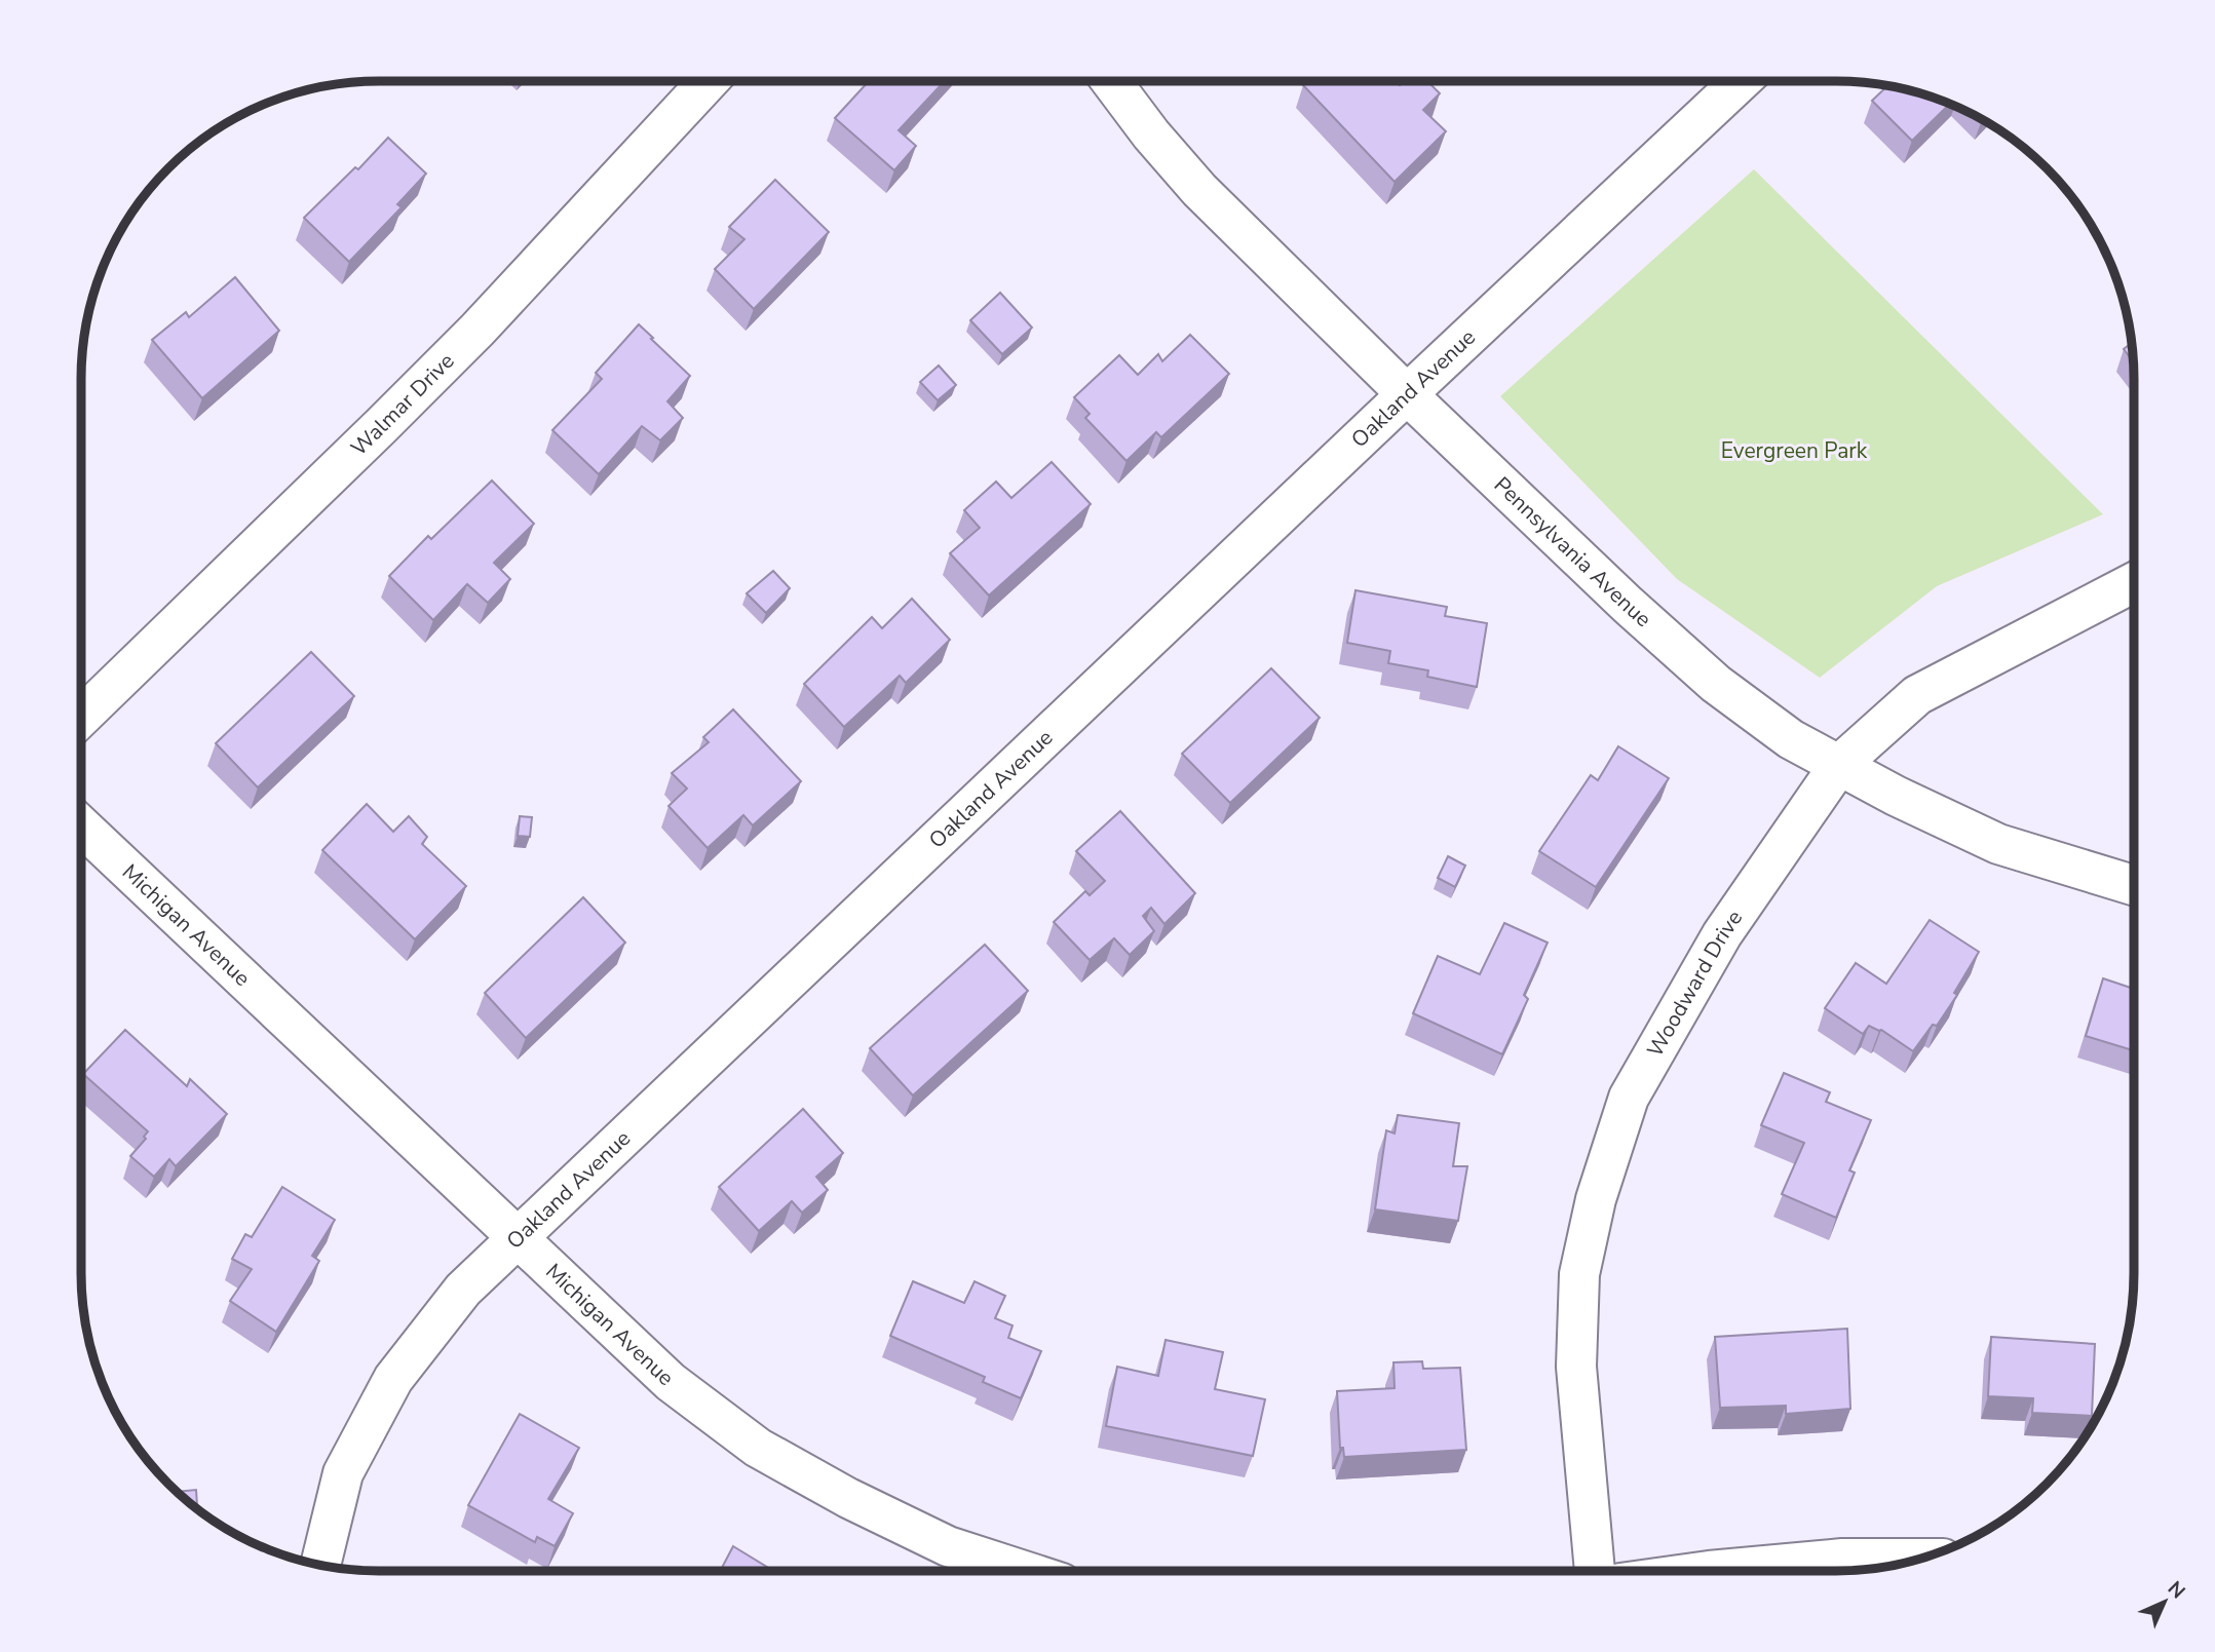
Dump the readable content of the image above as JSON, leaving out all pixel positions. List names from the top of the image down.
{
  "streets": {
    "street": [
      "Oakland Avenue",
      "Walmar Drive",
      "Pennsylvania Avenue",
      "Michigan Avenue",
      "Woodward Drive"
    ]
  },
  "crossings": [
    ["Oakland Avenue", "Pennsylvania Avenue"],
    ["Oakland Avenue", "Michigan Avenue"],
    ["Pennsylvania Avenue", "Woodward Drive"]
  ],
  "parks": ["Evergreen Park"],
  "north": "top right"
}
